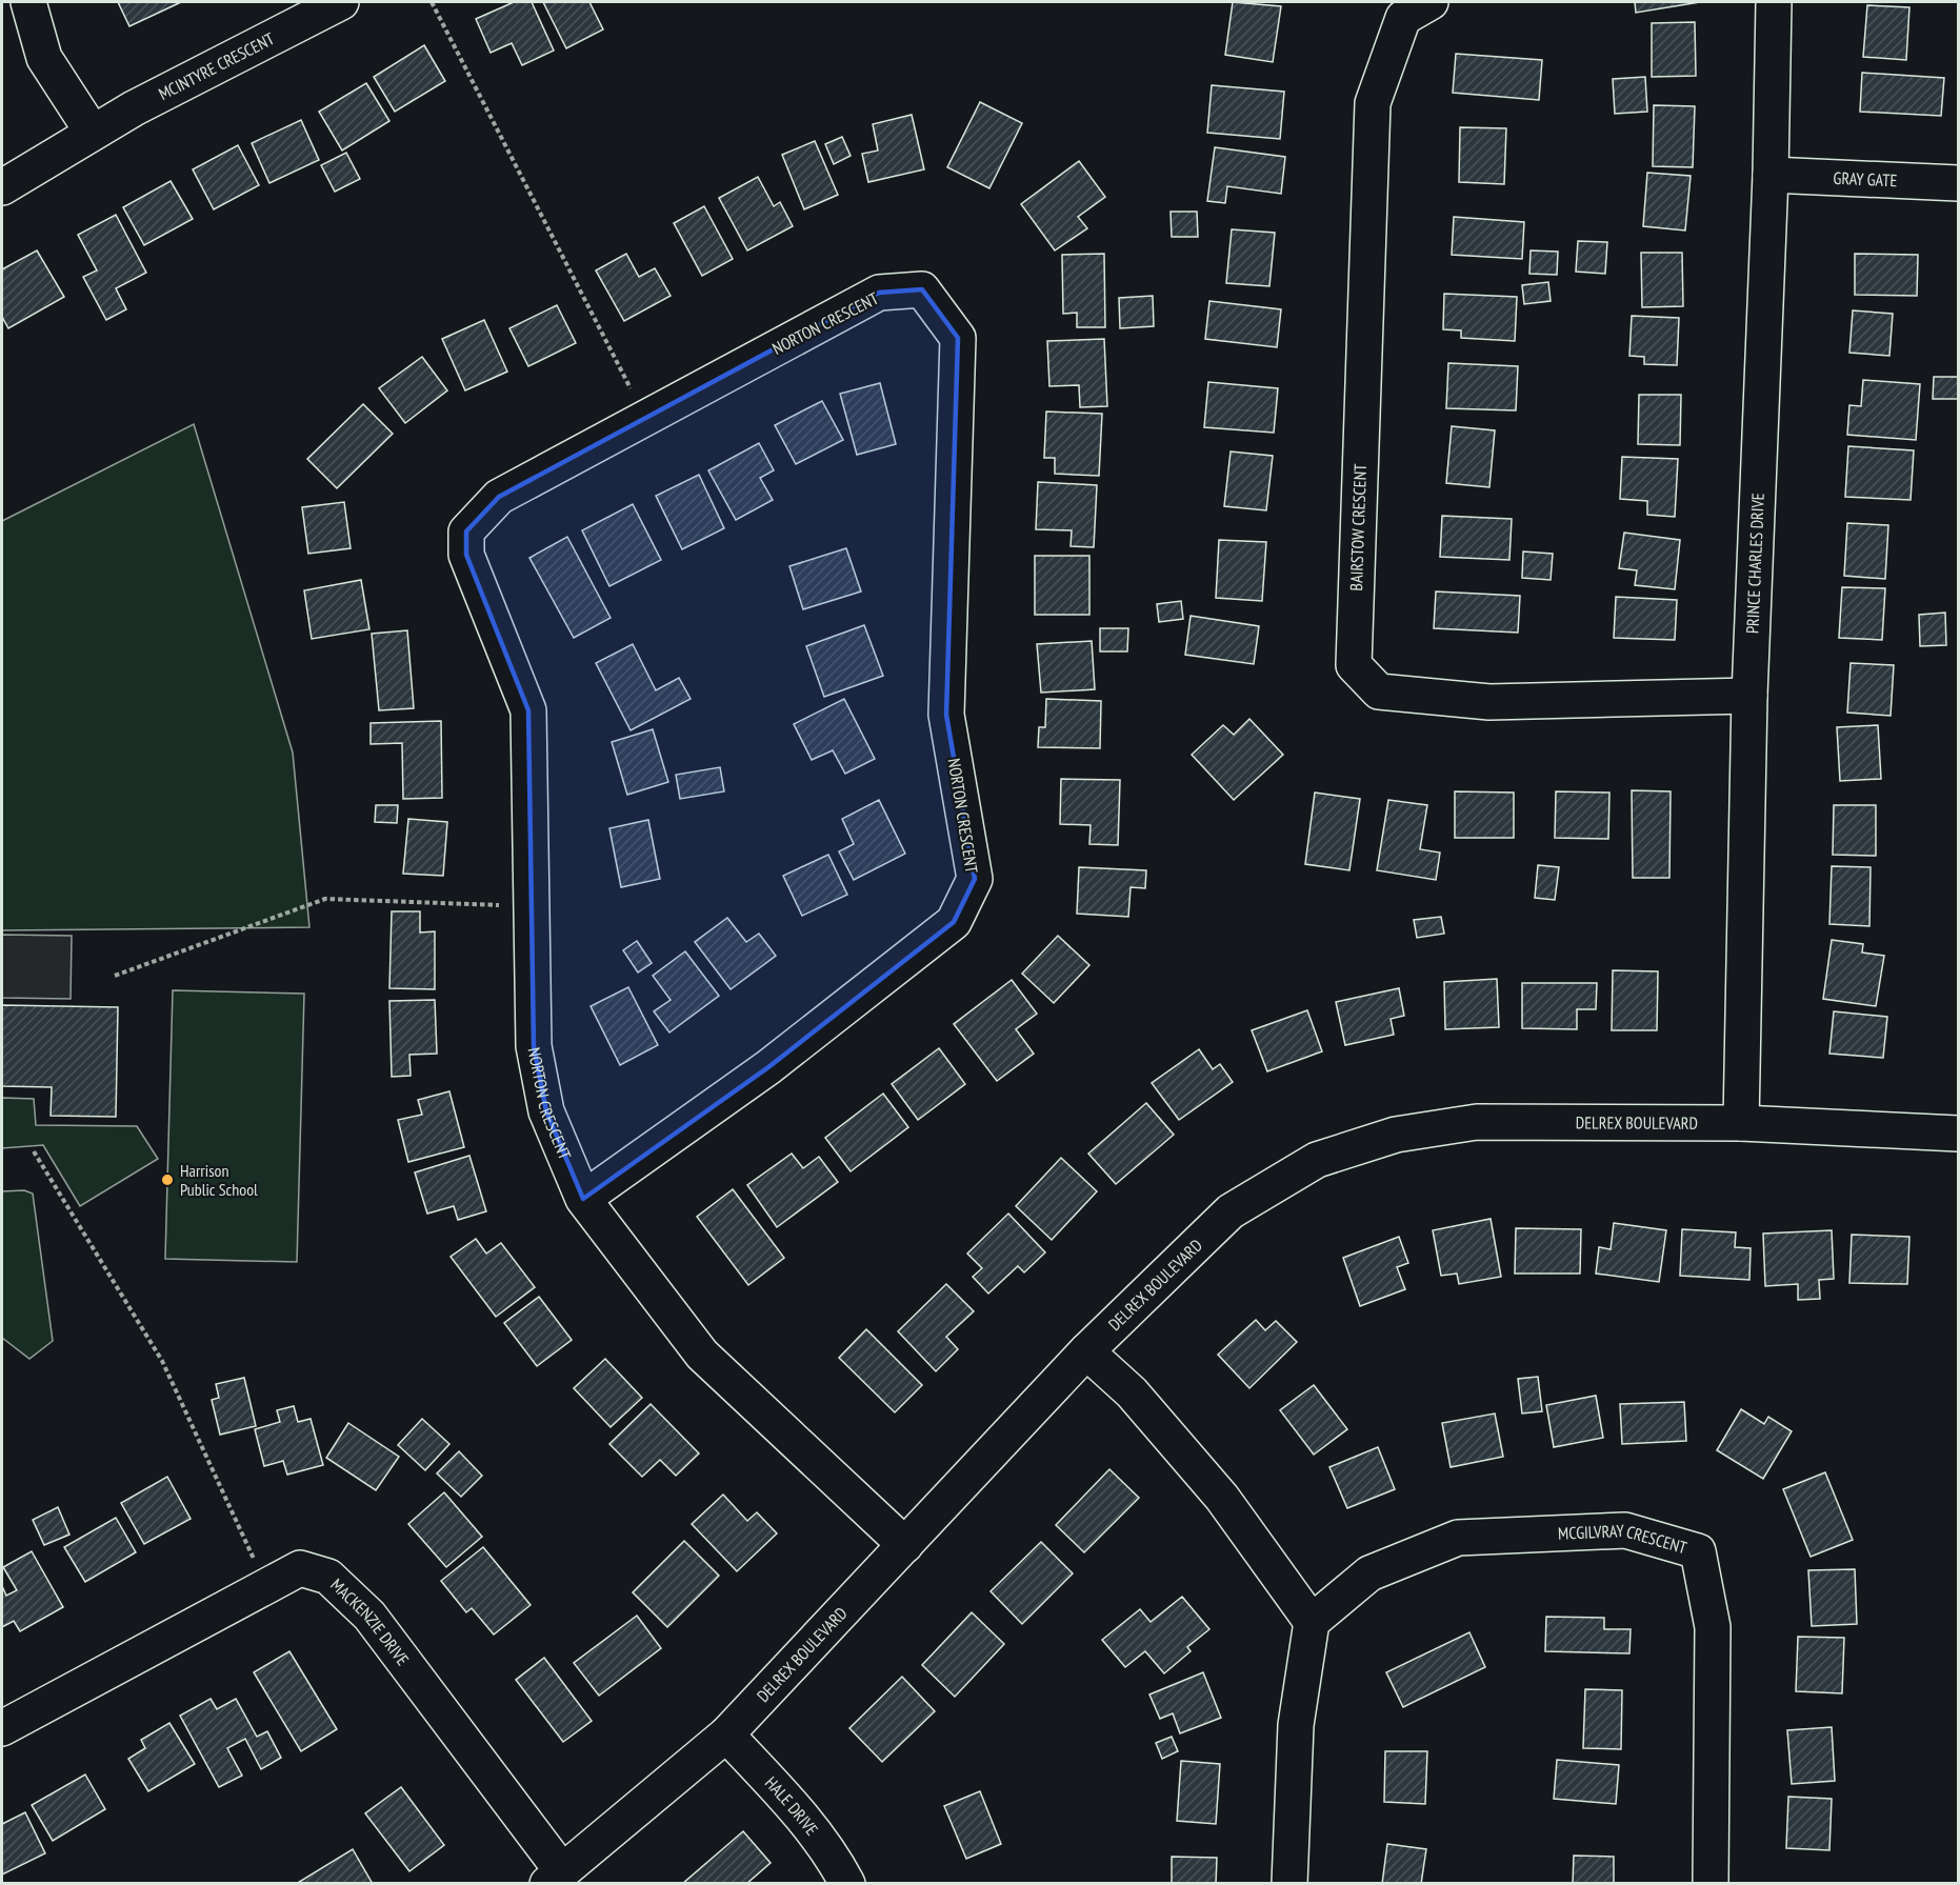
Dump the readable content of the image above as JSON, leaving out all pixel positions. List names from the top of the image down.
{
  "streets": {
    "street": [
      "MCINTYRE CRESCENT",
      "GRAY GATE",
      "NORTON CRESCENT",
      "BAIRSTOW CRESCENT",
      "PRINCE CHARLES DRIVE",
      "DELREX BOULEVARD",
      "MCGILVRAY CRESCENT",
      "MACKENZIE DRIVE",
      "HALE DRIVE"
    ]
  },
  "crossings": [
    ["GRAY GATE", "PRINCE CHARLES DRIVE"],
    ["NORTON CRESCENT", "DELREX BOULEVARD"],
    ["BAIRSTOW CRESCENT", "PRINCE CHARLES DRIVE"],
    ["PRINCE CHARLES DRIVE", "DELREX BOULEVARD"],
    ["DELREX BOULEVARD", "MACKENZIE DRIVE"],
    ["DELREX BOULEVARD", "HALE DRIVE"]
  ],
  "places": ["Harrison Public School"]
}
